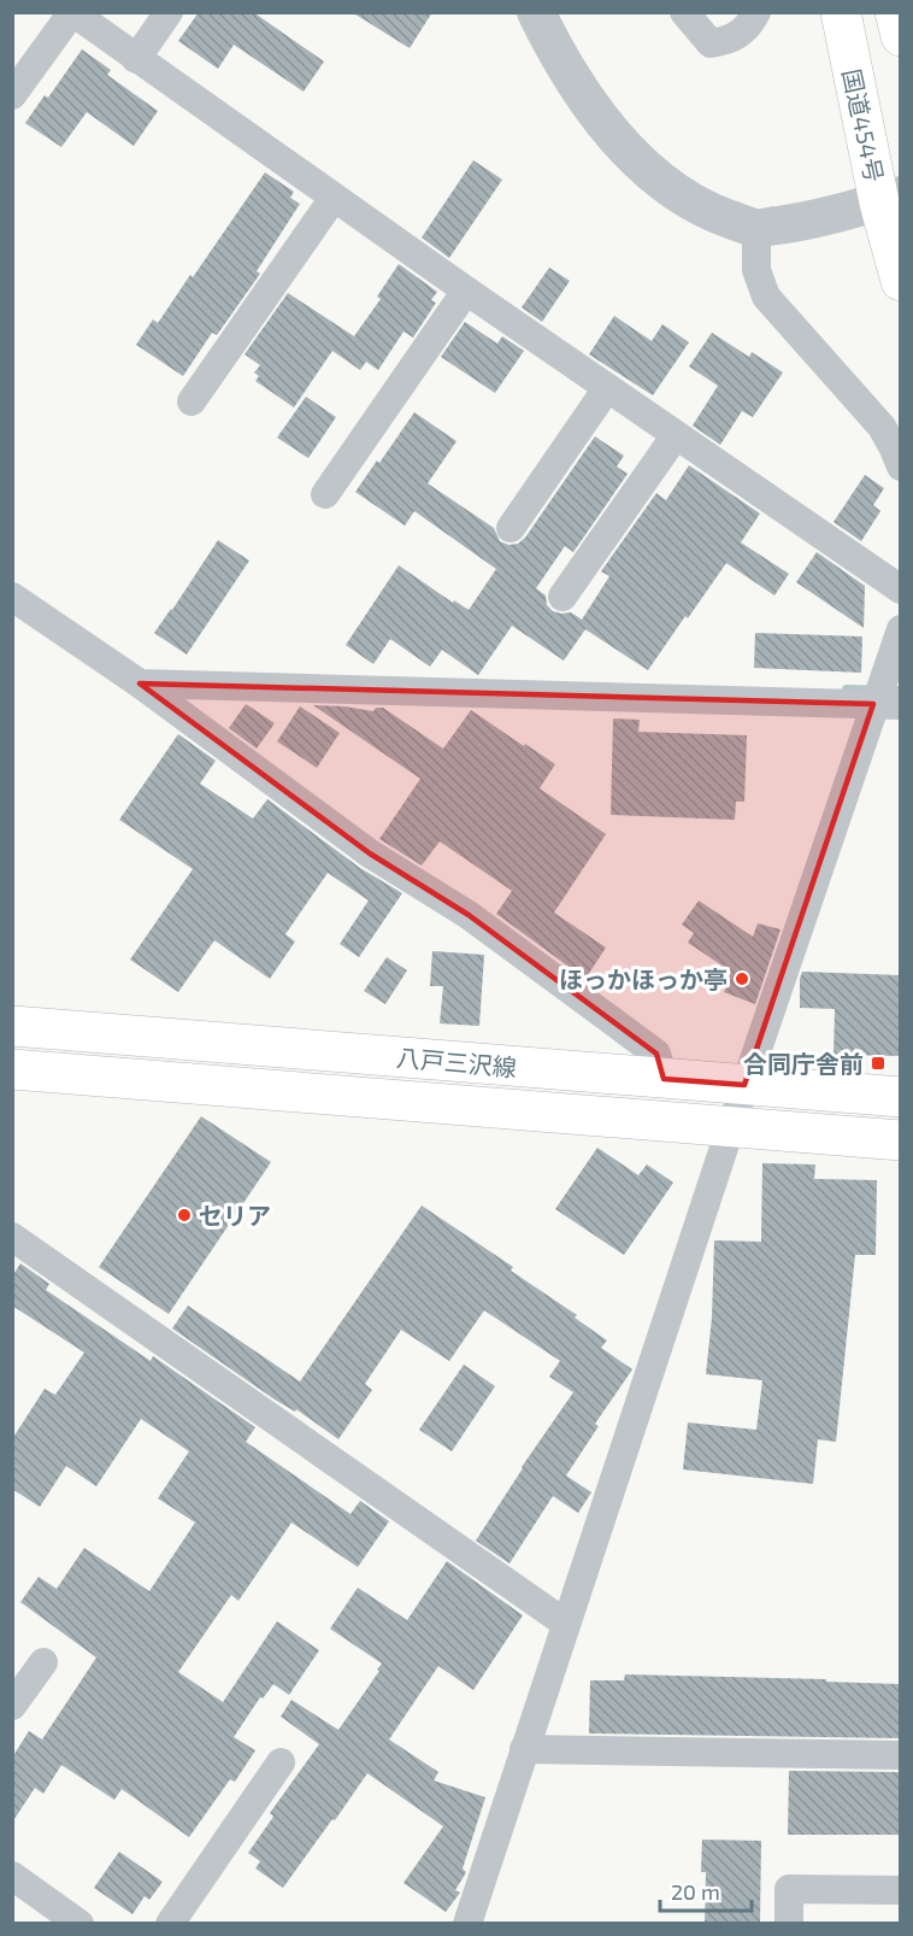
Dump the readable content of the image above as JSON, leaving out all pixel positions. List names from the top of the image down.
{
  "streets": {
    "main road": ["国道454号", "八戸三沢線"]
  },
  "places": {
    "other": ["ほっかほっか亭", "セリア"],
    "transit": ["合同庁舎前"]
  },
  "scale_bar": "20 m"
}
